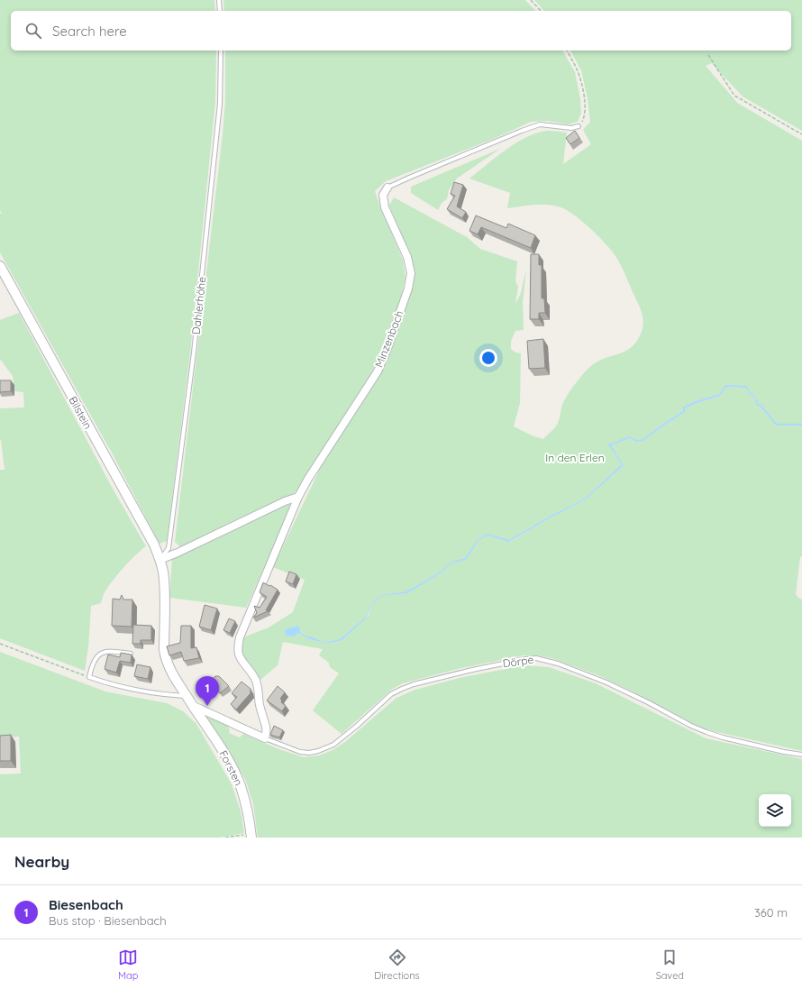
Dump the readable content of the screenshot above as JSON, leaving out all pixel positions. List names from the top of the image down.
{
  "streets": {
    "street": ["Minzenbach", "Bilstein", "Forsten"],
    "lane": ["Dahlerhöhe", "Dörpe"]
  },
  "crossings": [
    ["Dahlerhöhe", "Bilstein"],
    ["Minzenbach", "Dörpe"],
    ["Bilstein", "Forsten"]
  ],
  "parks": ["In den Erlen"],
  "page": {
    "search": "Search here",
    "pins": "1",
    "heading": "Nearby",
    "list": [
      {
        "mark": "1",
        "name": "Biesenbach",
        "note": "Bus stop · Biesenbach",
        "value": "360 m"
      }
    ],
    "nav": ["Map", "Directions", "Saved"]
  }
}
